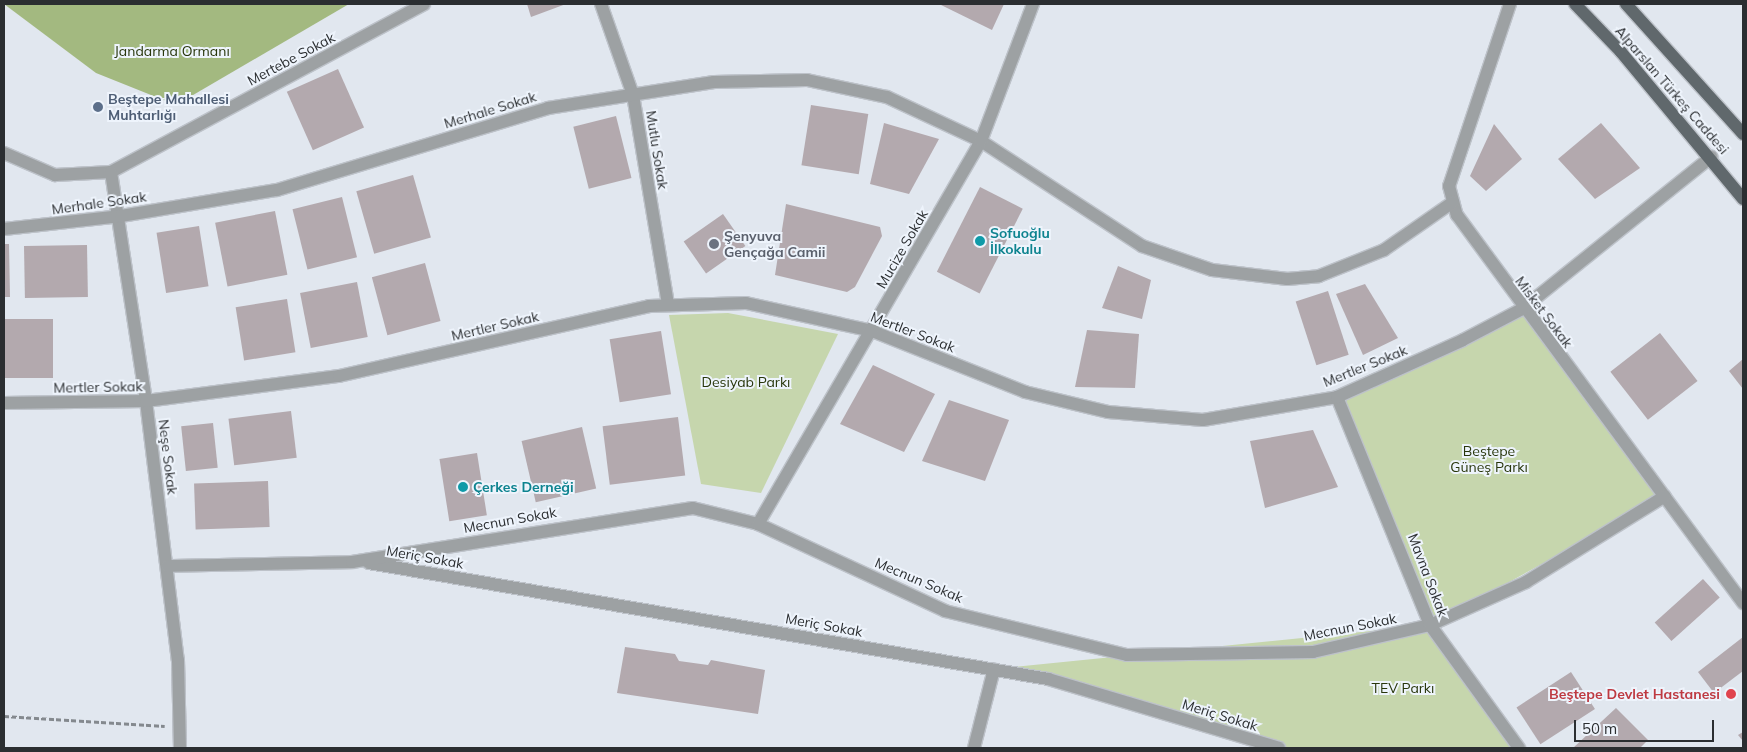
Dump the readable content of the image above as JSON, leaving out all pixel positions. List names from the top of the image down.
{
  "streets": {
    "main road": ["Alparslan Türkeş Caddesi"],
    "street": [
      "Mertebe Sokak",
      "Merhale Sokak",
      "Mutlu Sokak",
      "Mucize Sokak",
      "Misket Sokak",
      "Mertler Sokak",
      "Neşe Sokak",
      "Mecnun Sokak",
      "Meriç Sokak",
      "Mavna Sokak"
    ]
  },
  "crossings": [
    ["Mertebe Sokak", "Neşe Sokak"],
    ["Alparslan Türkeş Caddesi", "Mertler Sokak"],
    ["Merhale Sokak", "Mutlu Sokak"],
    ["Merhale Sokak", "Mucize Sokak"],
    ["Merhale Sokak", "Misket Sokak"],
    ["Merhale Sokak", "Neşe Sokak"],
    ["Mutlu Sokak", "Mertler Sokak"],
    ["Mucize Sokak", "Mertler Sokak"],
    ["Mucize Sokak", "Mecnun Sokak"],
    ["Misket Sokak", "Mertler Sokak"],
    ["Misket Sokak", "Mecnun Sokak"],
    ["Mertler Sokak", "Neşe Sokak"],
    ["Mertler Sokak", "Mavna Sokak"],
    ["Neşe Sokak", "Mecnun Sokak"],
    ["Mecnun Sokak", "Meriç Sokak"],
    ["Mecnun Sokak", "Mavna Sokak"]
  ],
  "parks": [
    "Jandarma Ormanı",
    "Desiyab Parkı",
    "Beştepe Güneş Parkı",
    "TEV Parkı"
  ],
  "places": [
    "Beştepe Mahallesi Muhtarlığı",
    "Sofuoğlu İlkokulu",
    "Şenyuva Gençağa Camii",
    "Çerkes Derneği",
    "Beştepe Devlet Hastanesi"
  ],
  "scale_bar": "50 m"
}
